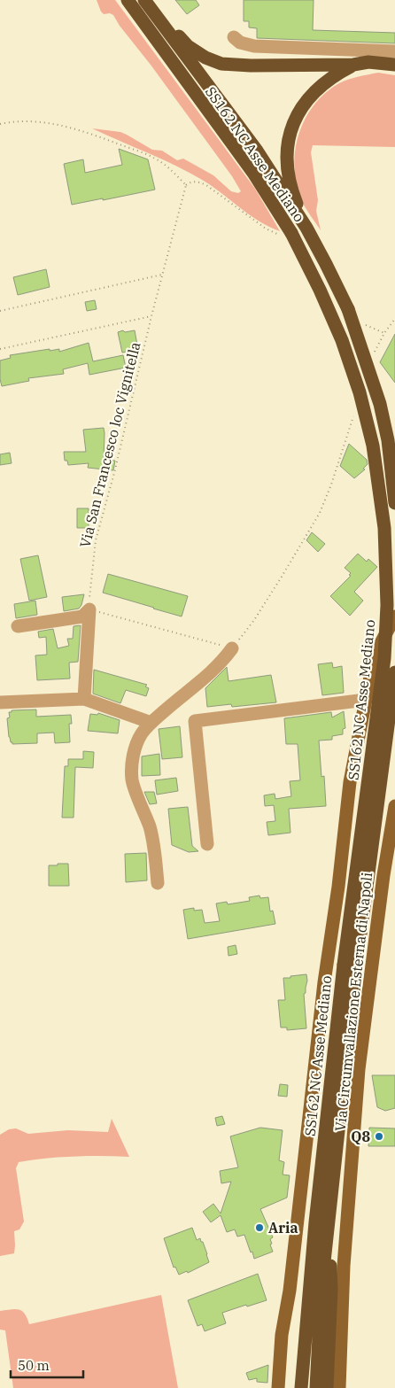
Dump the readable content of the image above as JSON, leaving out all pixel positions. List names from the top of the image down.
{
  "streets": {
    "highway": ["SS162 NC Asse Mediano"],
    "main road": ["Via Circumvallazione Esterna di Napoli"],
    "path": ["Via San Francesco loc Vignitella"]
  },
  "places": ["Q8", "Aria"],
  "scale_bar": "50 m"
}
